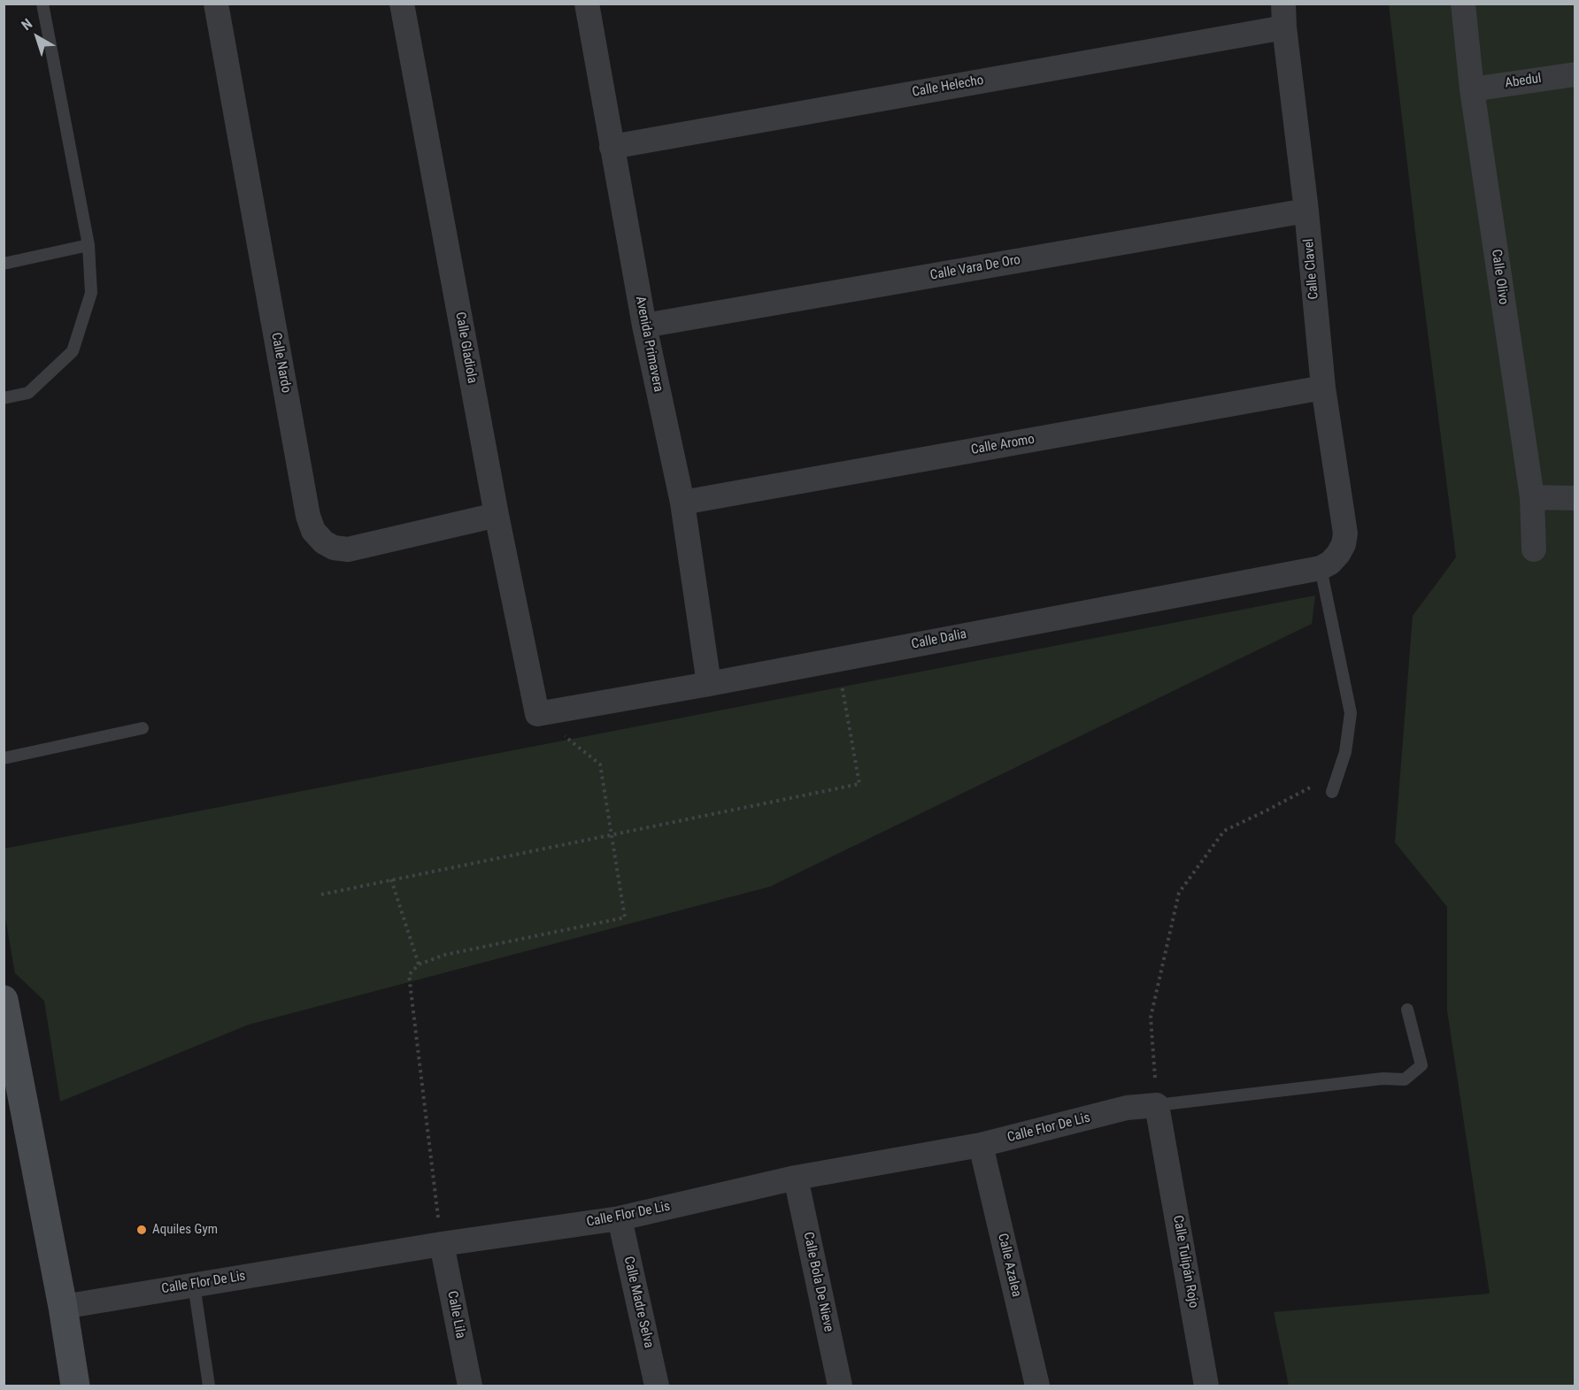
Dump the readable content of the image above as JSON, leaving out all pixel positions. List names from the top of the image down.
{
  "streets": {
    "street": [
      "Abedul",
      "Calle Helecho",
      "Calle Vara De Oro",
      "Calle Clavel",
      "Calle Olivo",
      "Avenida Primavera",
      "Calle Gladiola",
      "Calle Nardo",
      "Calle Aromo",
      "Calle Dalia",
      "Calle Flor De Lis",
      "Calle Tulipán Rojo",
      "Calle Azalea",
      "Calle Bola De Nieve",
      "Calle Madre Selva",
      "Calle Lila"
    ]
  },
  "crossings": [
    ["Abedul", "Calle Olivo"],
    ["Calle Helecho", "Calle Clavel"],
    ["Calle Helecho", "Avenida Primavera"],
    ["Calle Vara De Oro", "Calle Clavel"],
    ["Calle Vara De Oro", "Avenida Primavera"],
    ["Calle Clavel", "Calle Aromo"],
    ["Calle Clavel", "Calle Dalia"],
    ["Avenida Primavera", "Calle Aromo"],
    ["Avenida Primavera", "Calle Dalia"],
    ["Calle Gladiola", "Calle Nardo"],
    ["Calle Gladiola", "Calle Dalia"],
    ["Calle Flor De Lis", "Calle Tulipán Rojo"],
    ["Calle Flor De Lis", "Calle Azalea"],
    ["Calle Flor De Lis", "Calle Bola De Nieve"],
    ["Calle Flor De Lis", "Calle Madre Selva"],
    ["Calle Flor De Lis", "Calle Lila"]
  ],
  "places": ["Aquiles Gym"],
  "north": "top left"
}
